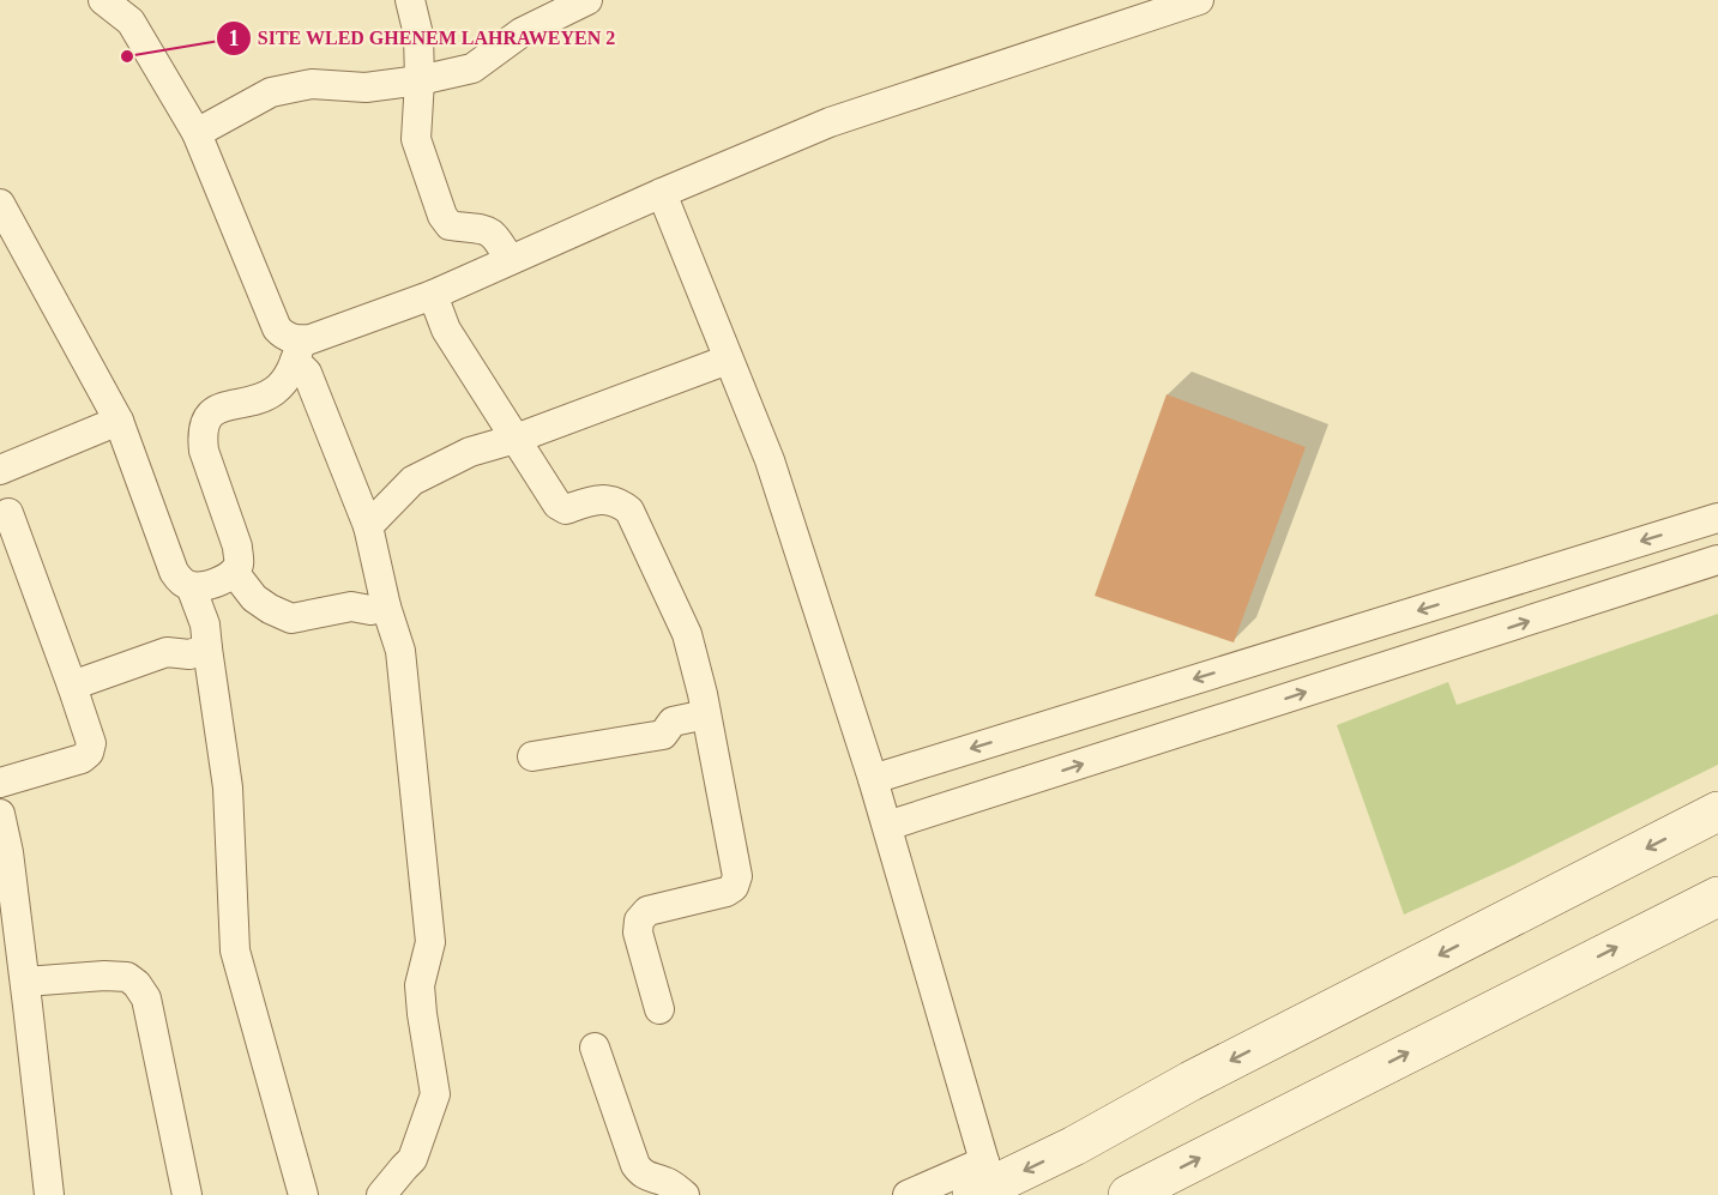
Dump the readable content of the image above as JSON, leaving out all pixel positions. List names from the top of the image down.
{
  "places": ["SITE WLED GHENEM LAHRAWEYEN 2"]
}
